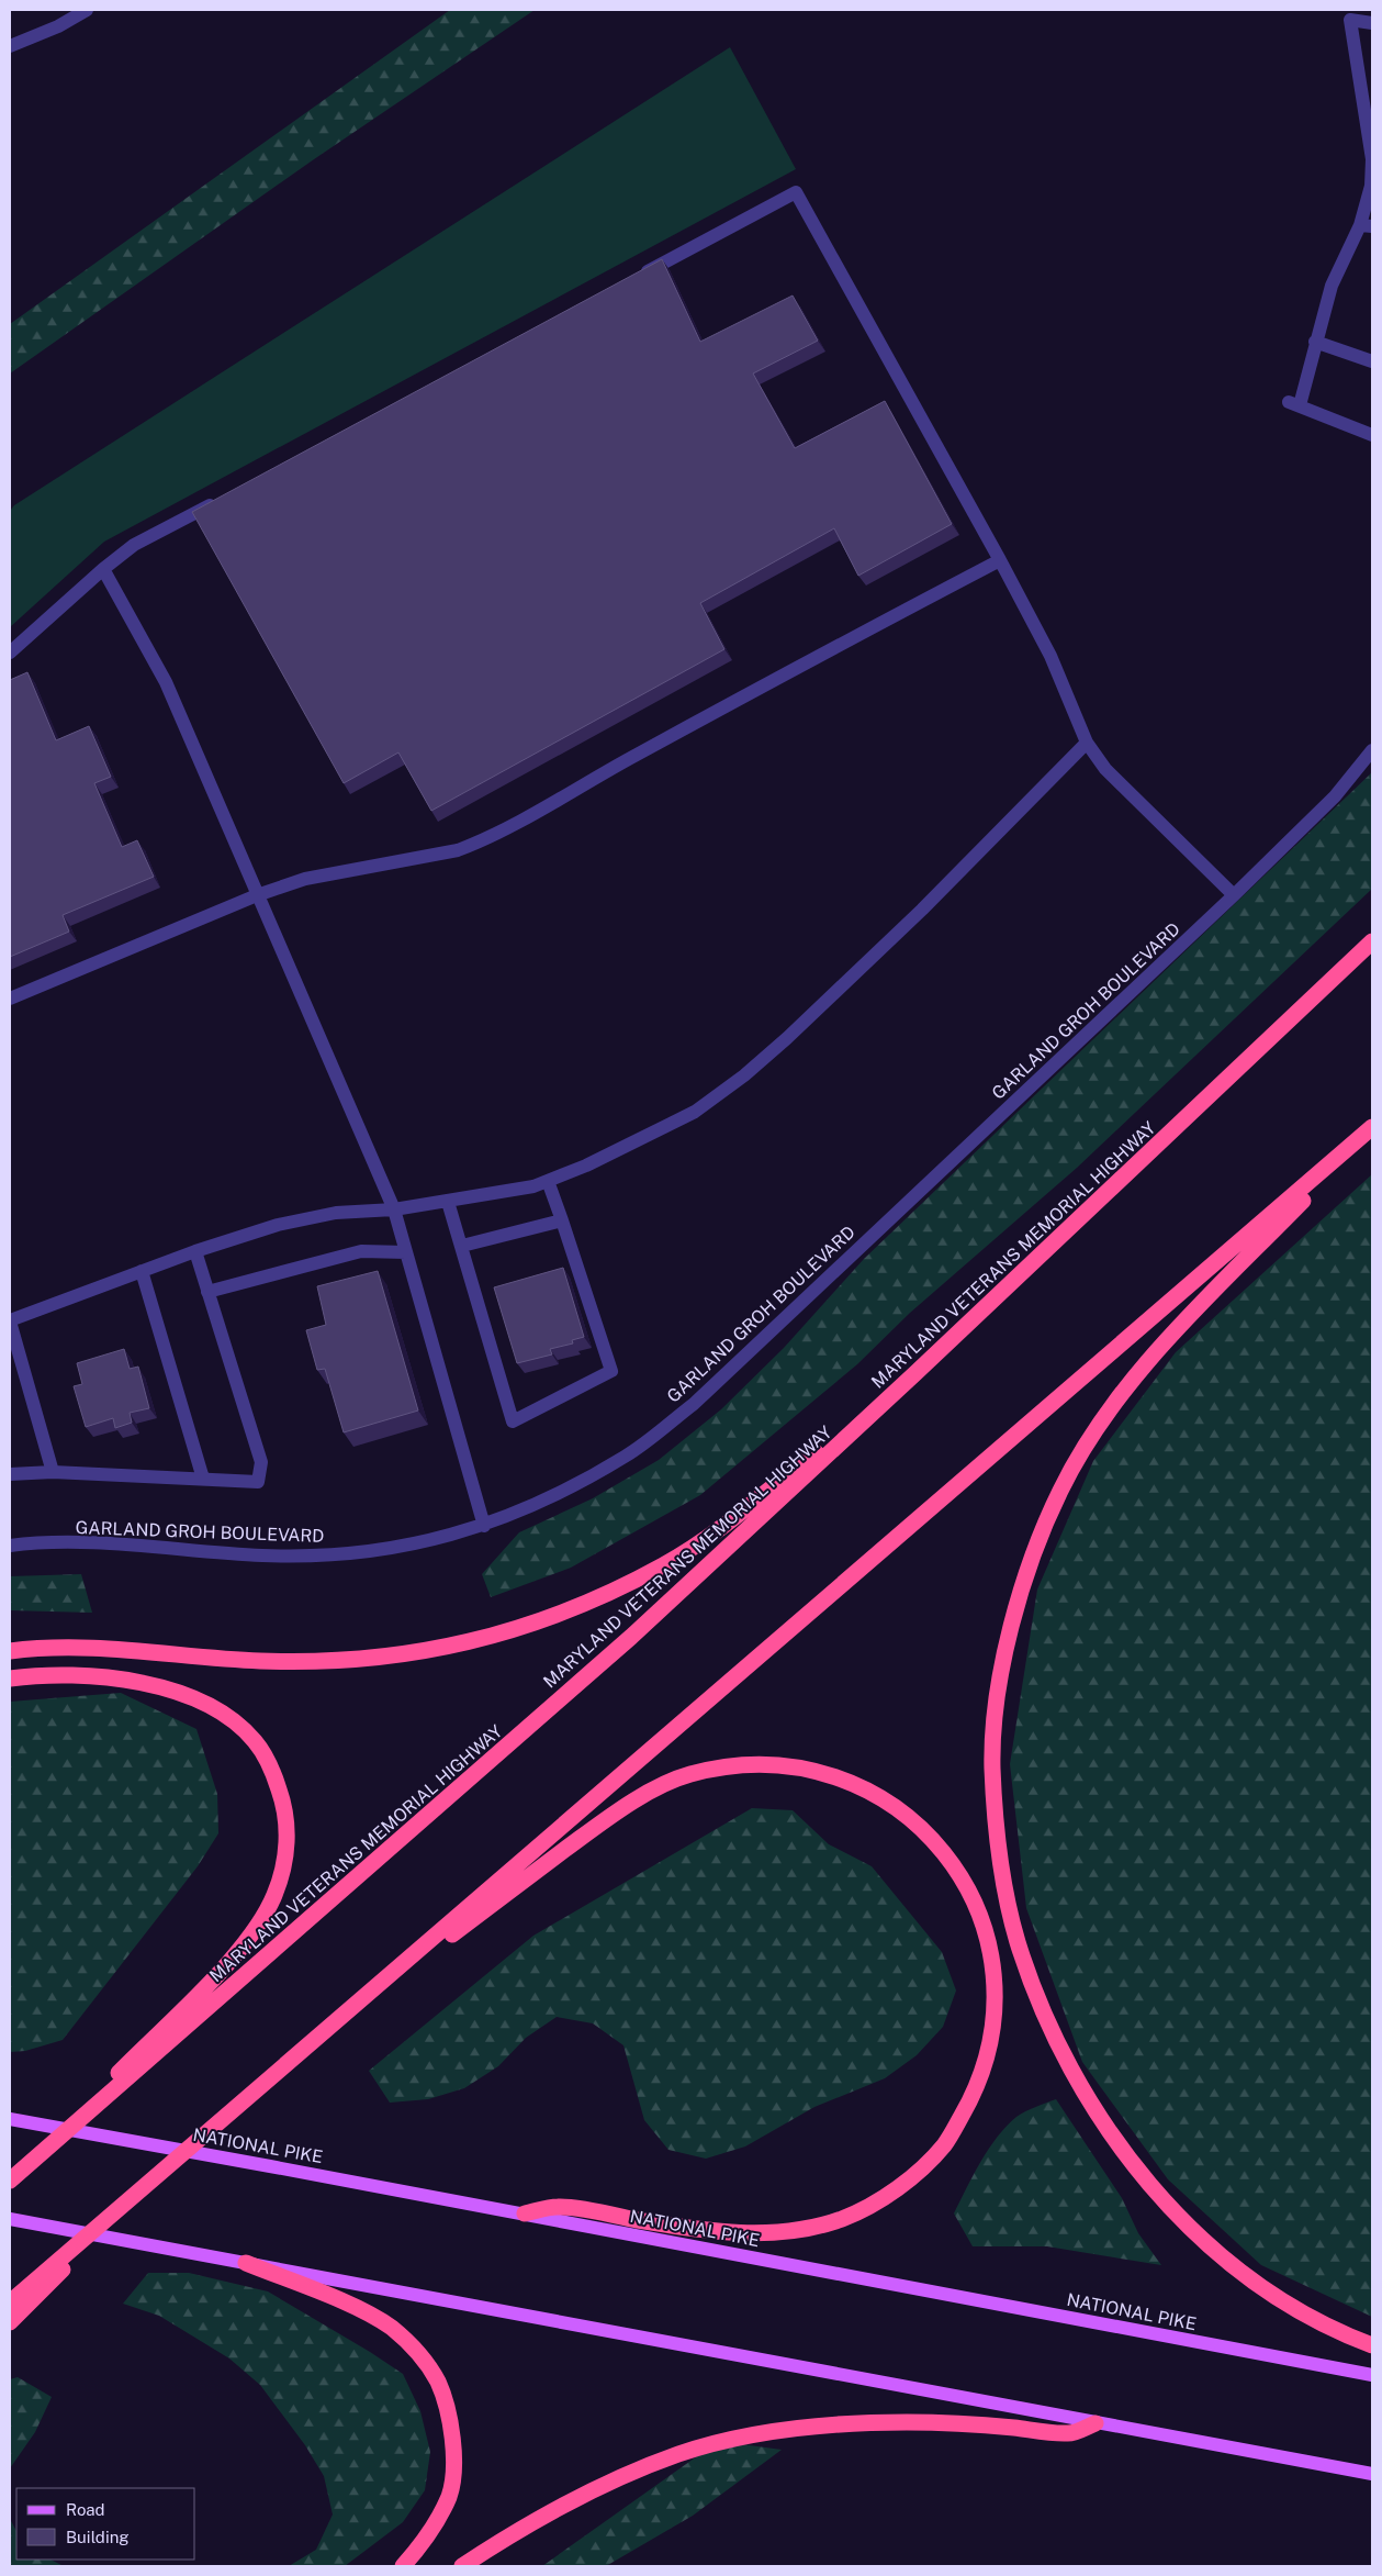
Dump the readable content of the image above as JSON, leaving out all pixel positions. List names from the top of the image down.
{
  "streets": {
    "highway": ["MARYLAND VETERANS MEMORIAL HIGHWAY"],
    "main road": ["NATIONAL PIKE"],
    "street": ["GARLAND GROH BOULEVARD"]
  },
  "legend": ["Road", "Building"]
}
